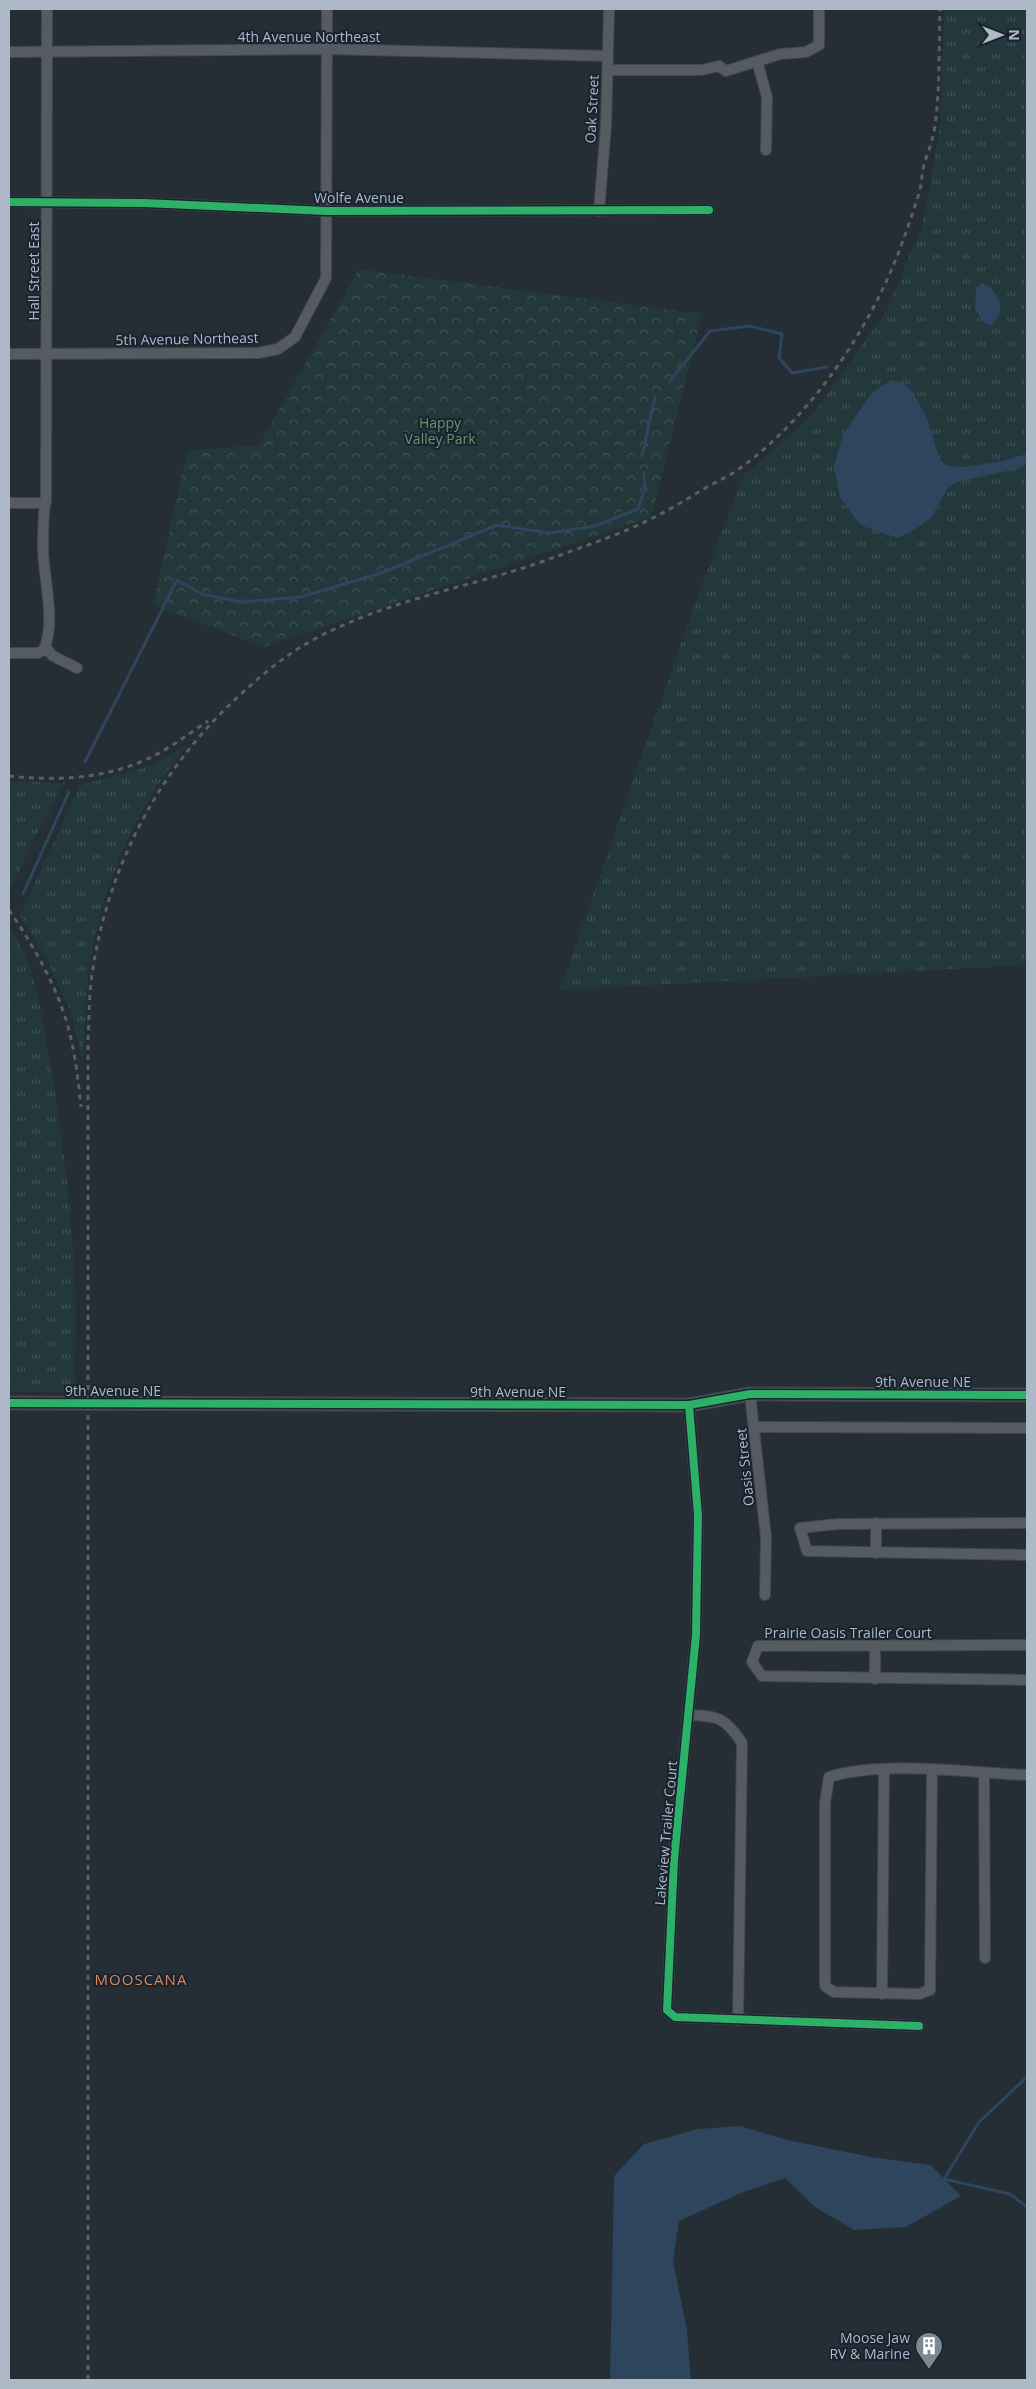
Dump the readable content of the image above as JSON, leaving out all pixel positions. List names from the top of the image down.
{
  "streets": {
    "street": [
      "4th Avenue Northeast",
      "Oak Street",
      "Wolfe Avenue",
      "Hall Street East",
      "5th Avenue Northeast",
      "9th Avenue NE",
      "Oasis Street",
      "Prairie Oasis Trailer Court",
      "Lakeview Trailer Court"
    ]
  },
  "crossings": [
    ["4th Avenue Northeast", "Oak Street"],
    ["4th Avenue Northeast", "Hall Street East"],
    ["Oak Street", "Wolfe Avenue"],
    ["Wolfe Avenue", "Hall Street East"],
    ["Wolfe Avenue", "5th Avenue Northeast"],
    ["Hall Street East", "5th Avenue Northeast"],
    ["9th Avenue NE", "Oasis Street"],
    ["9th Avenue NE", "Lakeview Trailer Court"]
  ],
  "districts": ["MOOSCANA"],
  "parks": ["Happy Valley Park"],
  "places": {
    "building": ["Moose Jaw RV & Marine"]
  },
  "north": "right"
}
